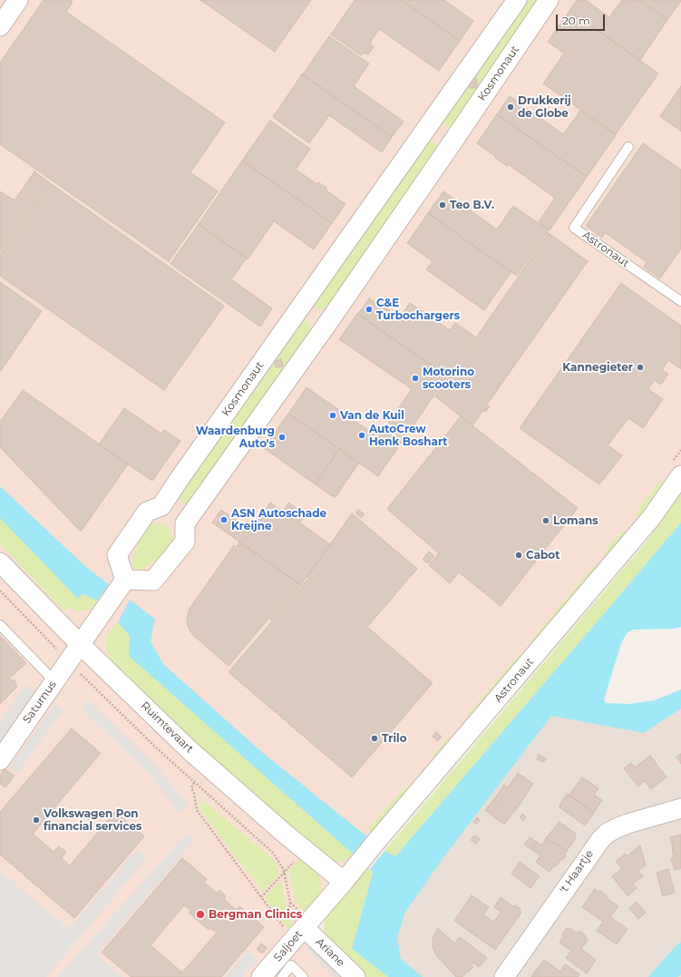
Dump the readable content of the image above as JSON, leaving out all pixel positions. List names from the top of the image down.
{
  "streets": {
    "street": [
      "Kosmonaut",
      "Astronaut",
      "Saturnus",
      "Ruimtevaart",
      "'t Haartje",
      "Saljoet",
      "Ariane"
    ]
  },
  "crossings": [
    ["Astronaut", "Ruimtevaart"],
    ["Astronaut", "Saljoet"],
    ["Saturnus", "Ruimtevaart"],
    ["Ruimtevaart", "Saljoet"],
    ["Saljoet", "Ariane"]
  ],
  "places": [
    "Drukkerij de Globe",
    "Teo B.V.",
    "C&E Turbochargers",
    "Kannegieter",
    "Motorino scooters",
    "Van de Kuil",
    "AutoCrew Henk Boshart",
    "Waardenburg Auto's",
    "ASN Autoschade Kreijne",
    "Lomans",
    "Cabot",
    "Trilo",
    "Volkswagen Pon financial services",
    "Bergman Clinics"
  ],
  "scale_bar": "20 m"
}
